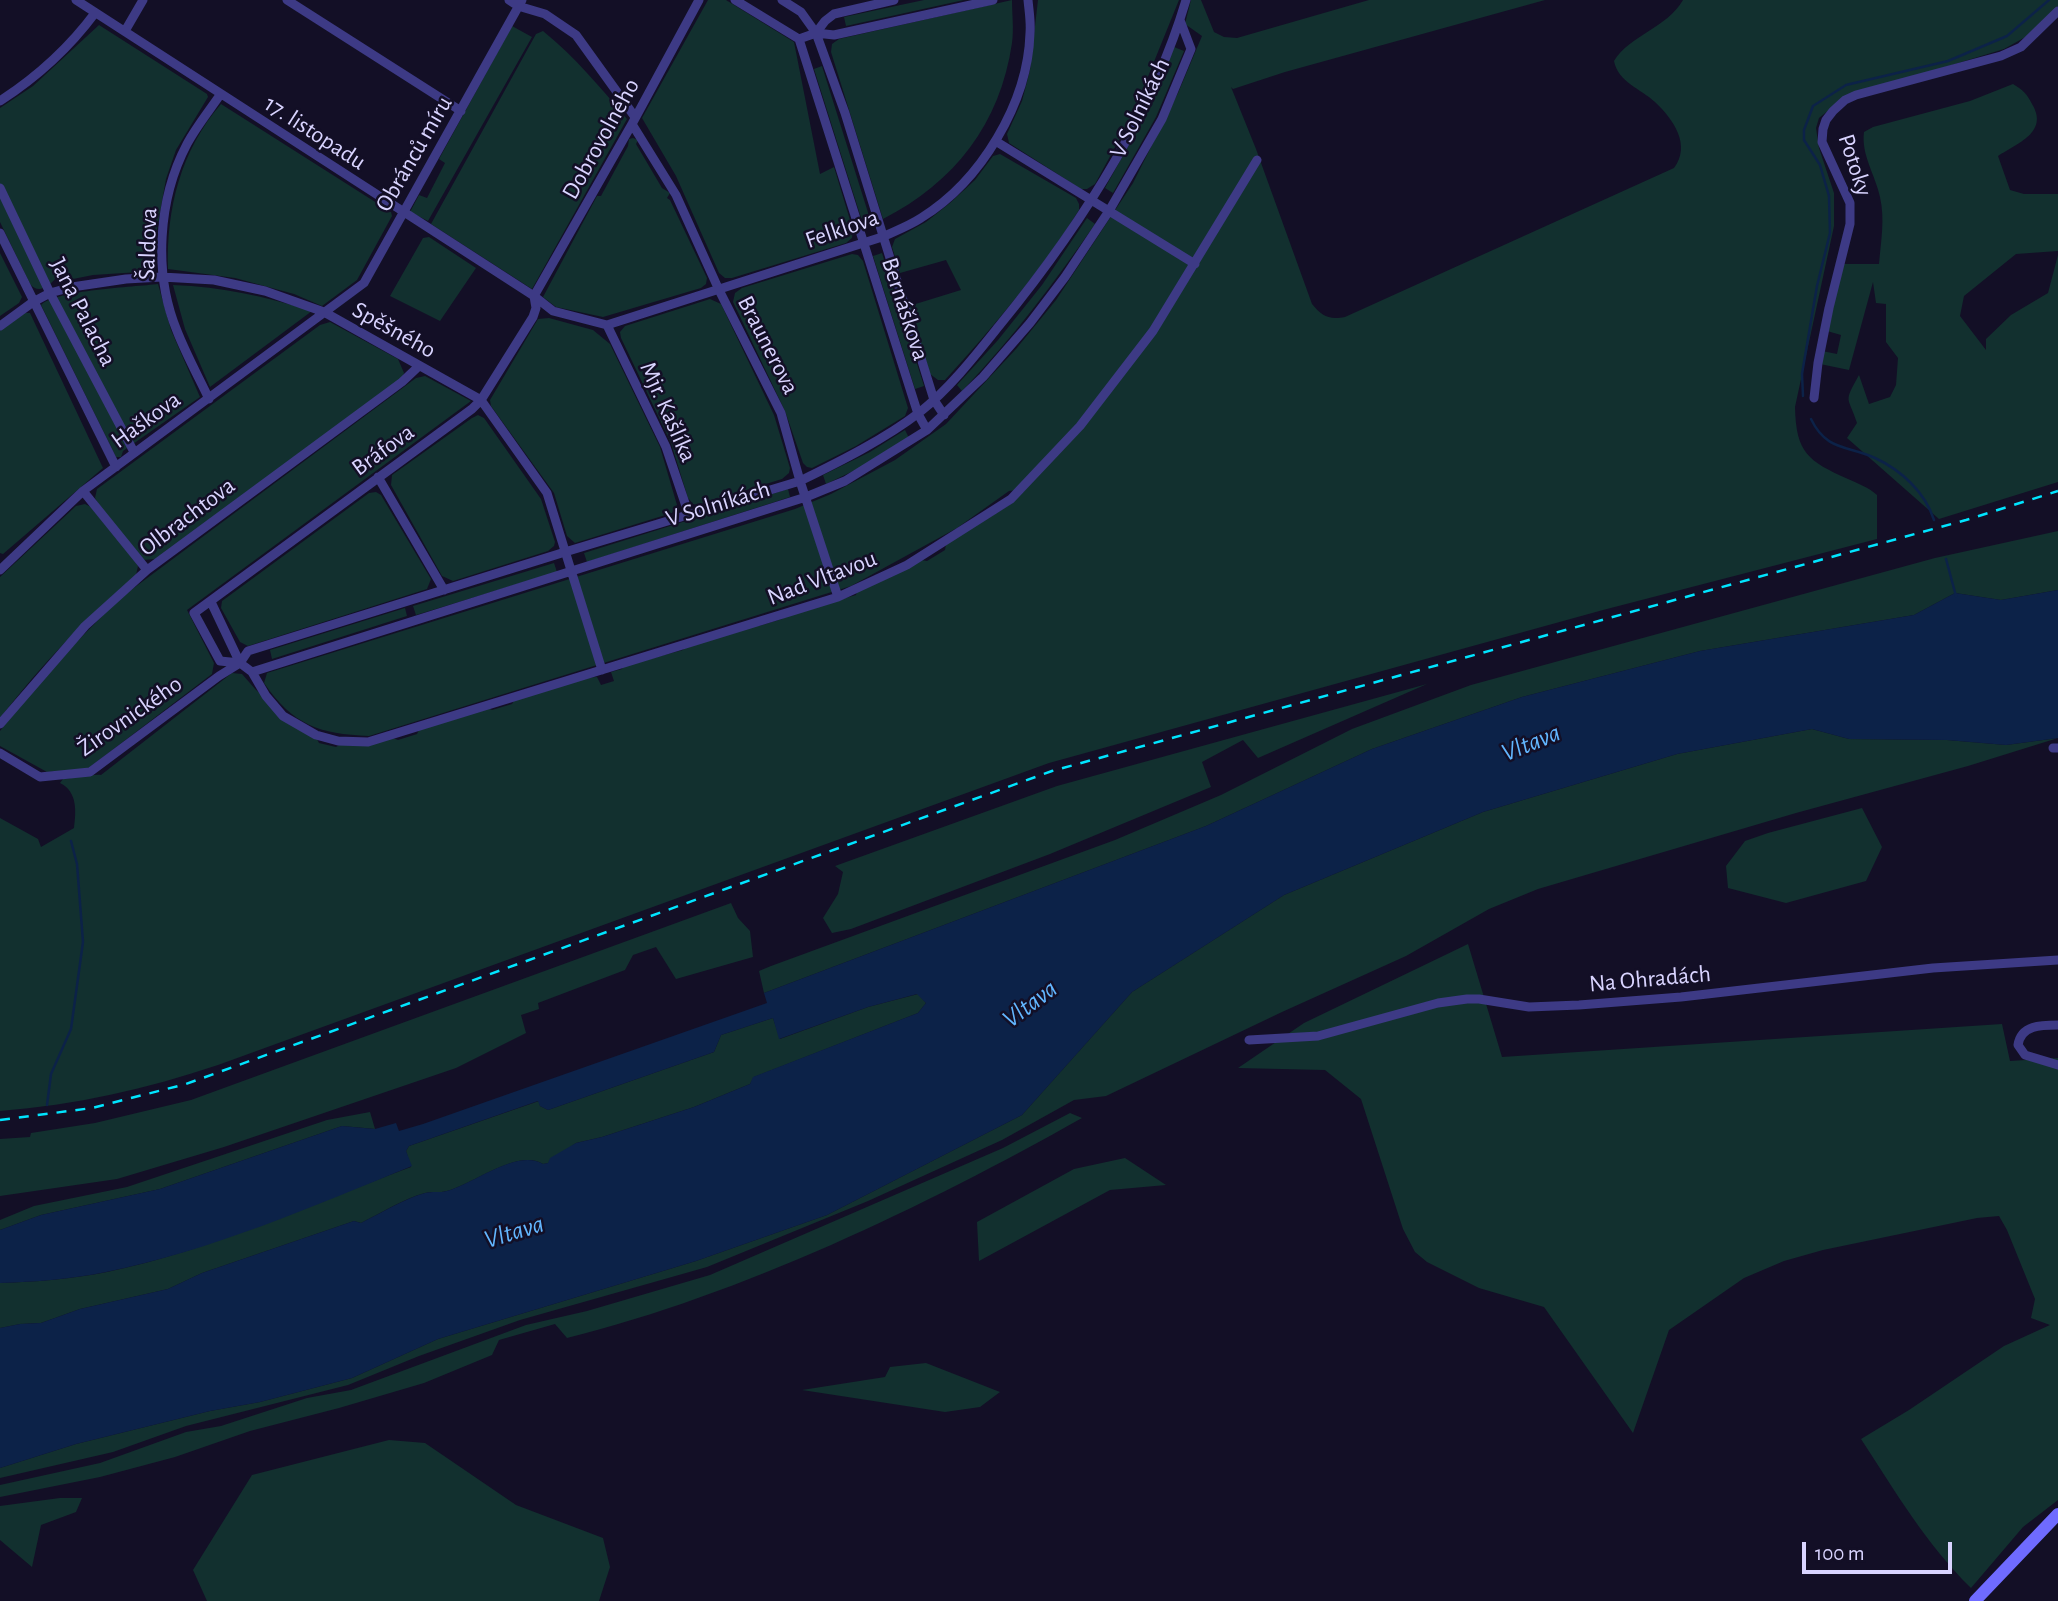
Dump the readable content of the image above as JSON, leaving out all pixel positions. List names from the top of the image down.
{
  "streets": {
    "street": [
      "V Solníkách",
      "17. listopadu",
      "Dobrovolného",
      "Obránců míru",
      "Potoky",
      "Felklova",
      "Šaldova",
      "Bernáškova",
      "Jana Palacha",
      "Spěšného",
      "Braunerova",
      "Mjr. Kašlíka",
      "Haškova",
      "Bráfova",
      "Olbrachtova",
      "Nad Vltavou",
      "Žirovnického",
      "Na Ohradách"
    ]
  },
  "crossings": [
    ["V Solníkách", "Bernáškova"],
    ["V Solníkách", "Spěšného"],
    ["V Solníkách", "Braunerova"],
    ["V Solníkách", "Mjr. Kašlíka"],
    ["V Solníkách", "Nad Vltavou"],
    ["V Solníkách", "Žirovnického"],
    ["17. listopadu", "Dobrovolného"],
    ["17. listopadu", "Obránců míru"],
    ["17. listopadu", "Šaldova"],
    ["17. listopadu", "Bráfova"],
    ["Dobrovolného", "Braunerova"],
    ["Dobrovolného", "Bráfova"],
    ["Obránců míru", "Spěšného"],
    ["Obránců míru", "Braunerova"],
    ["Obránců míru", "Haškova"],
    ["Felklova", "Bernáškova"],
    ["Felklova", "Braunerova"],
    ["Felklova", "Mjr. Kašlíka"],
    ["Šaldova", "Spěšného"],
    ["Šaldova", "Haškova"],
    ["Jana Palacha", "Spěšného"],
    ["Jana Palacha", "Haškova"],
    ["Spěšného", "Haškova"],
    ["Spěšného", "Bráfova"],
    ["Spěšného", "Olbrachtova"],
    ["Spěšného", "Nad Vltavou"],
    ["Braunerova", "Nad Vltavou"]
  ],
  "water": ["Vltava"],
  "scale_bar": "100 m"
}
